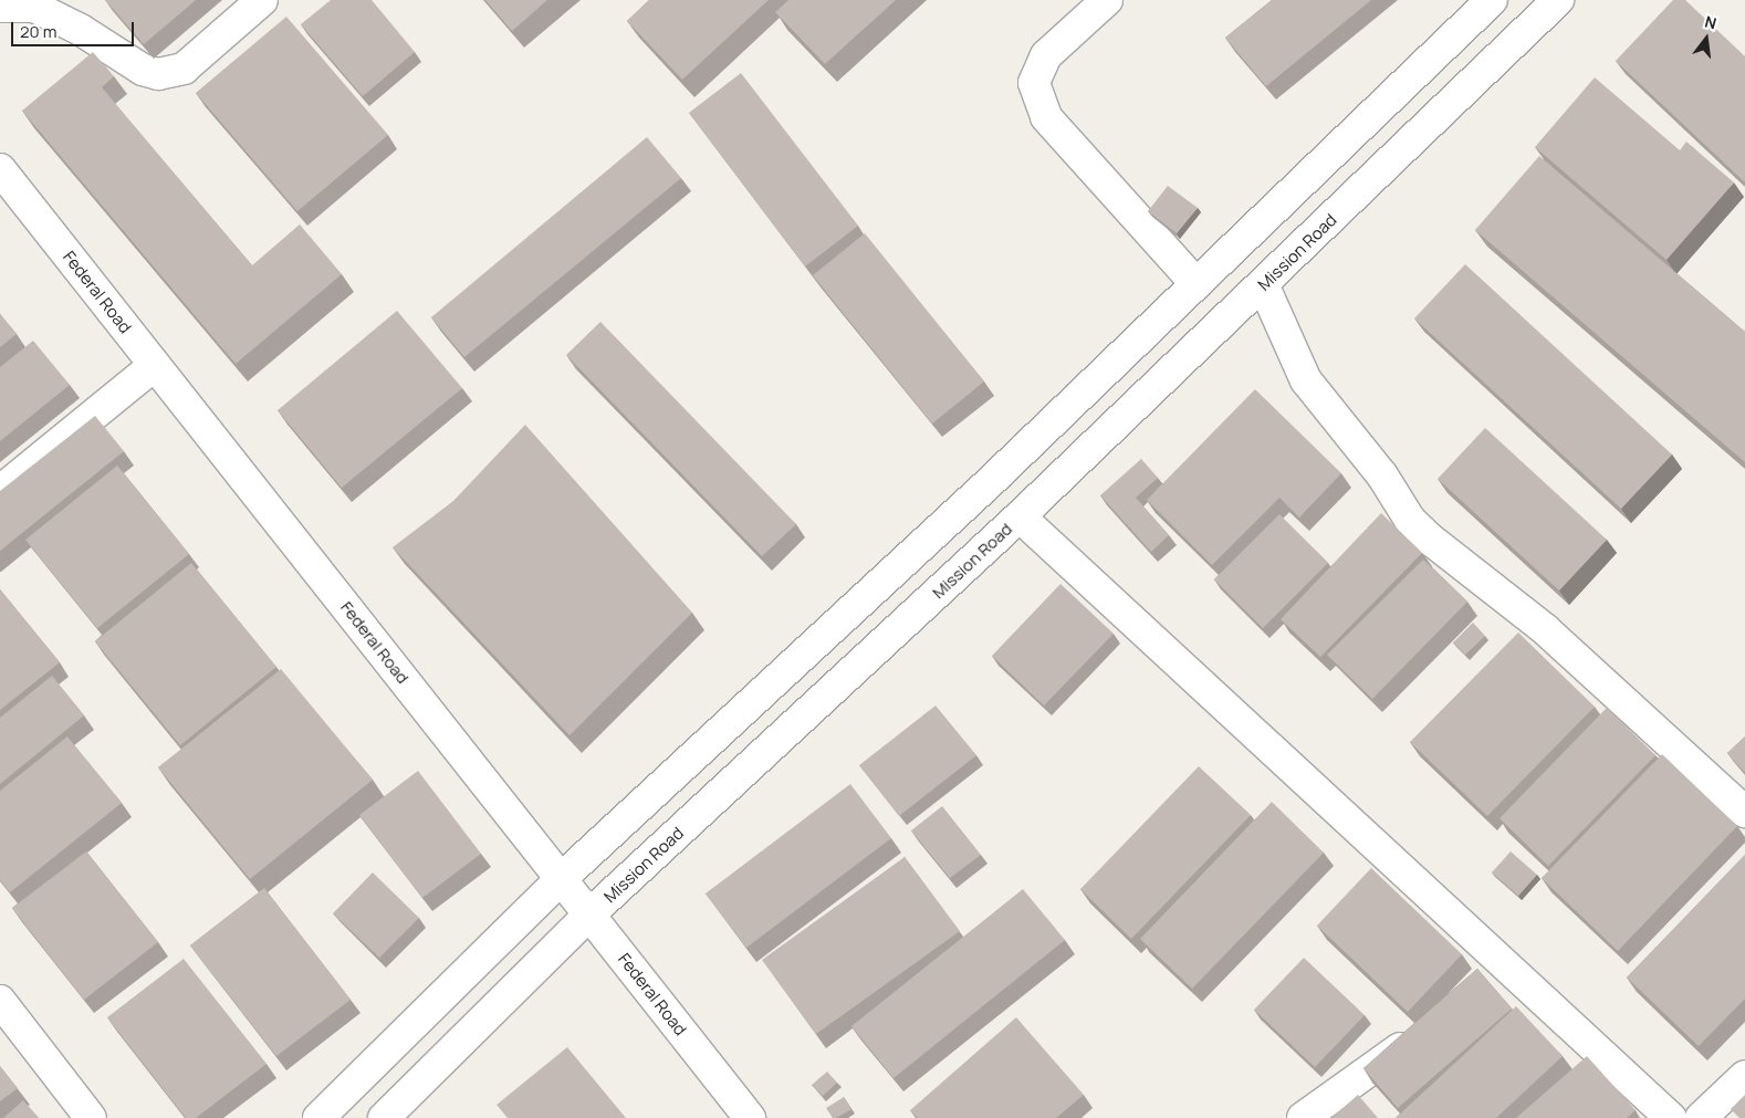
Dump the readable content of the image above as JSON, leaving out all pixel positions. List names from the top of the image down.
{
  "streets": {
    "street": ["Mission Road", "Federal Road"]
  },
  "crossings": [
    ["Mission Road", "Federal Road"]
  ],
  "scale_bar": "20 m",
  "north": "top"
}
